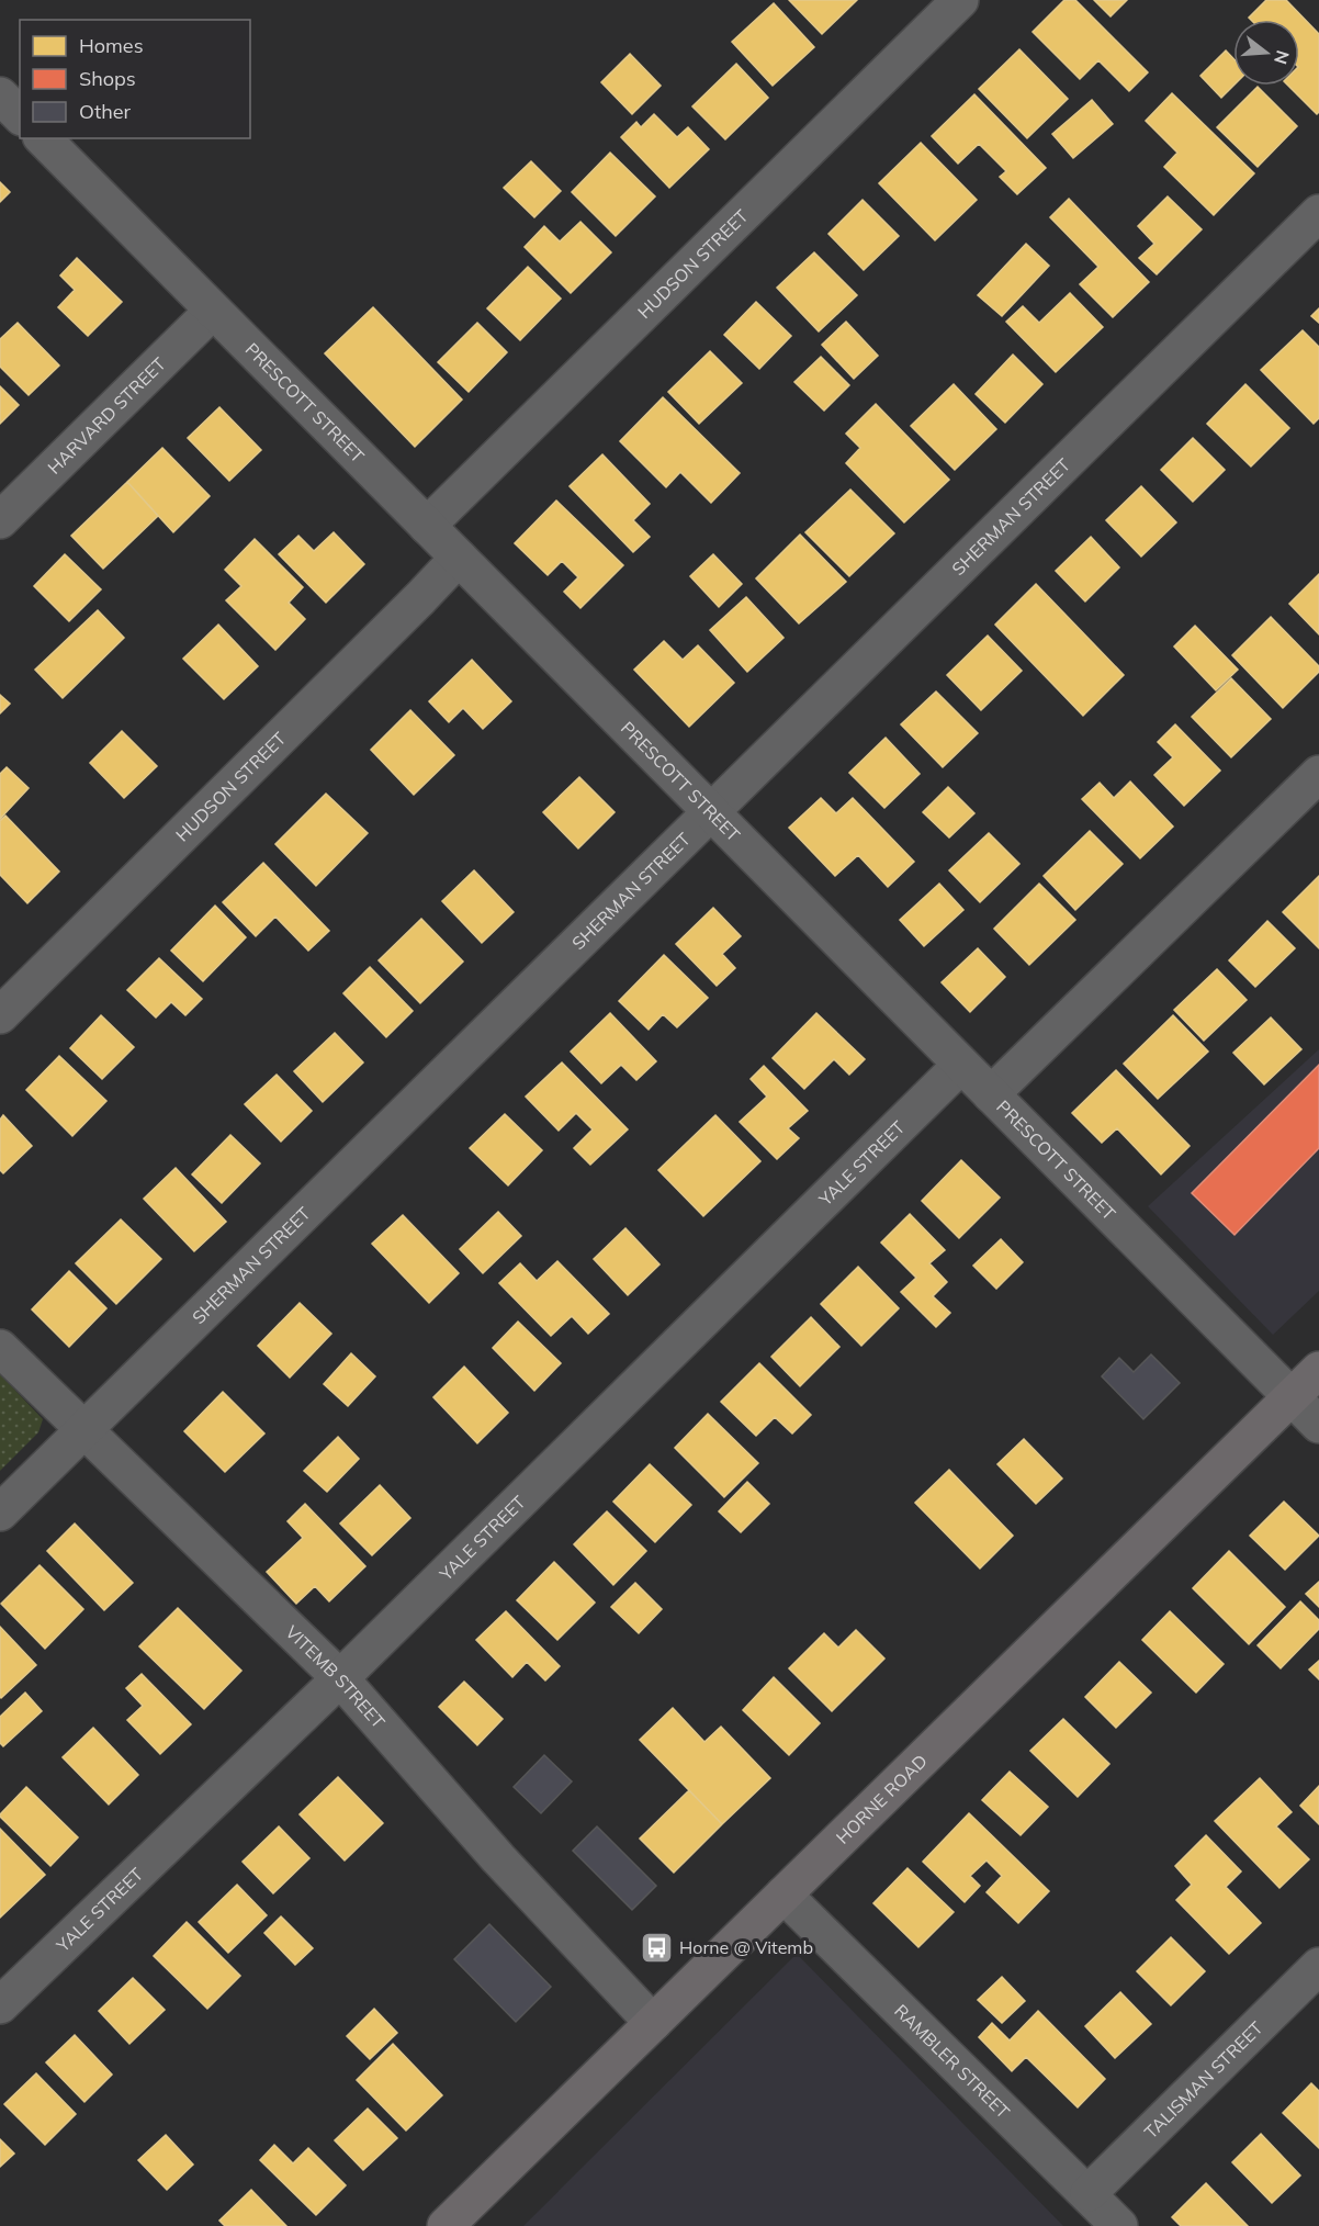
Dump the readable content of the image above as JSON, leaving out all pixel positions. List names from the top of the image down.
{
  "streets": {
    "main road": ["HORNE ROAD"],
    "street": [
      "HUDSON STREET",
      "PRESCOTT STREET",
      "HARVARD STREET",
      "SHERMAN STREET",
      "YALE STREET",
      "VITEMB STREET",
      "RAMBLER STREET",
      "TALISMAN STREET"
    ]
  },
  "crossings": [
    ["HUDSON STREET", "PRESCOTT STREET"],
    ["PRESCOTT STREET", "HARVARD STREET"],
    ["PRESCOTT STREET", "SHERMAN STREET"],
    ["PRESCOTT STREET", "YALE STREET"],
    ["PRESCOTT STREET", "HORNE ROAD"],
    ["SHERMAN STREET", "VITEMB STREET"],
    ["YALE STREET", "VITEMB STREET"],
    ["VITEMB STREET", "HORNE ROAD"],
    ["HORNE ROAD", "RAMBLER STREET"],
    ["RAMBLER STREET", "TALISMAN STREET"]
  ],
  "places": {
    "bus stop": ["Horne @ Vitemb"]
  },
  "legend": ["Homes", "Shops", "Other"],
  "north": "right"
}
